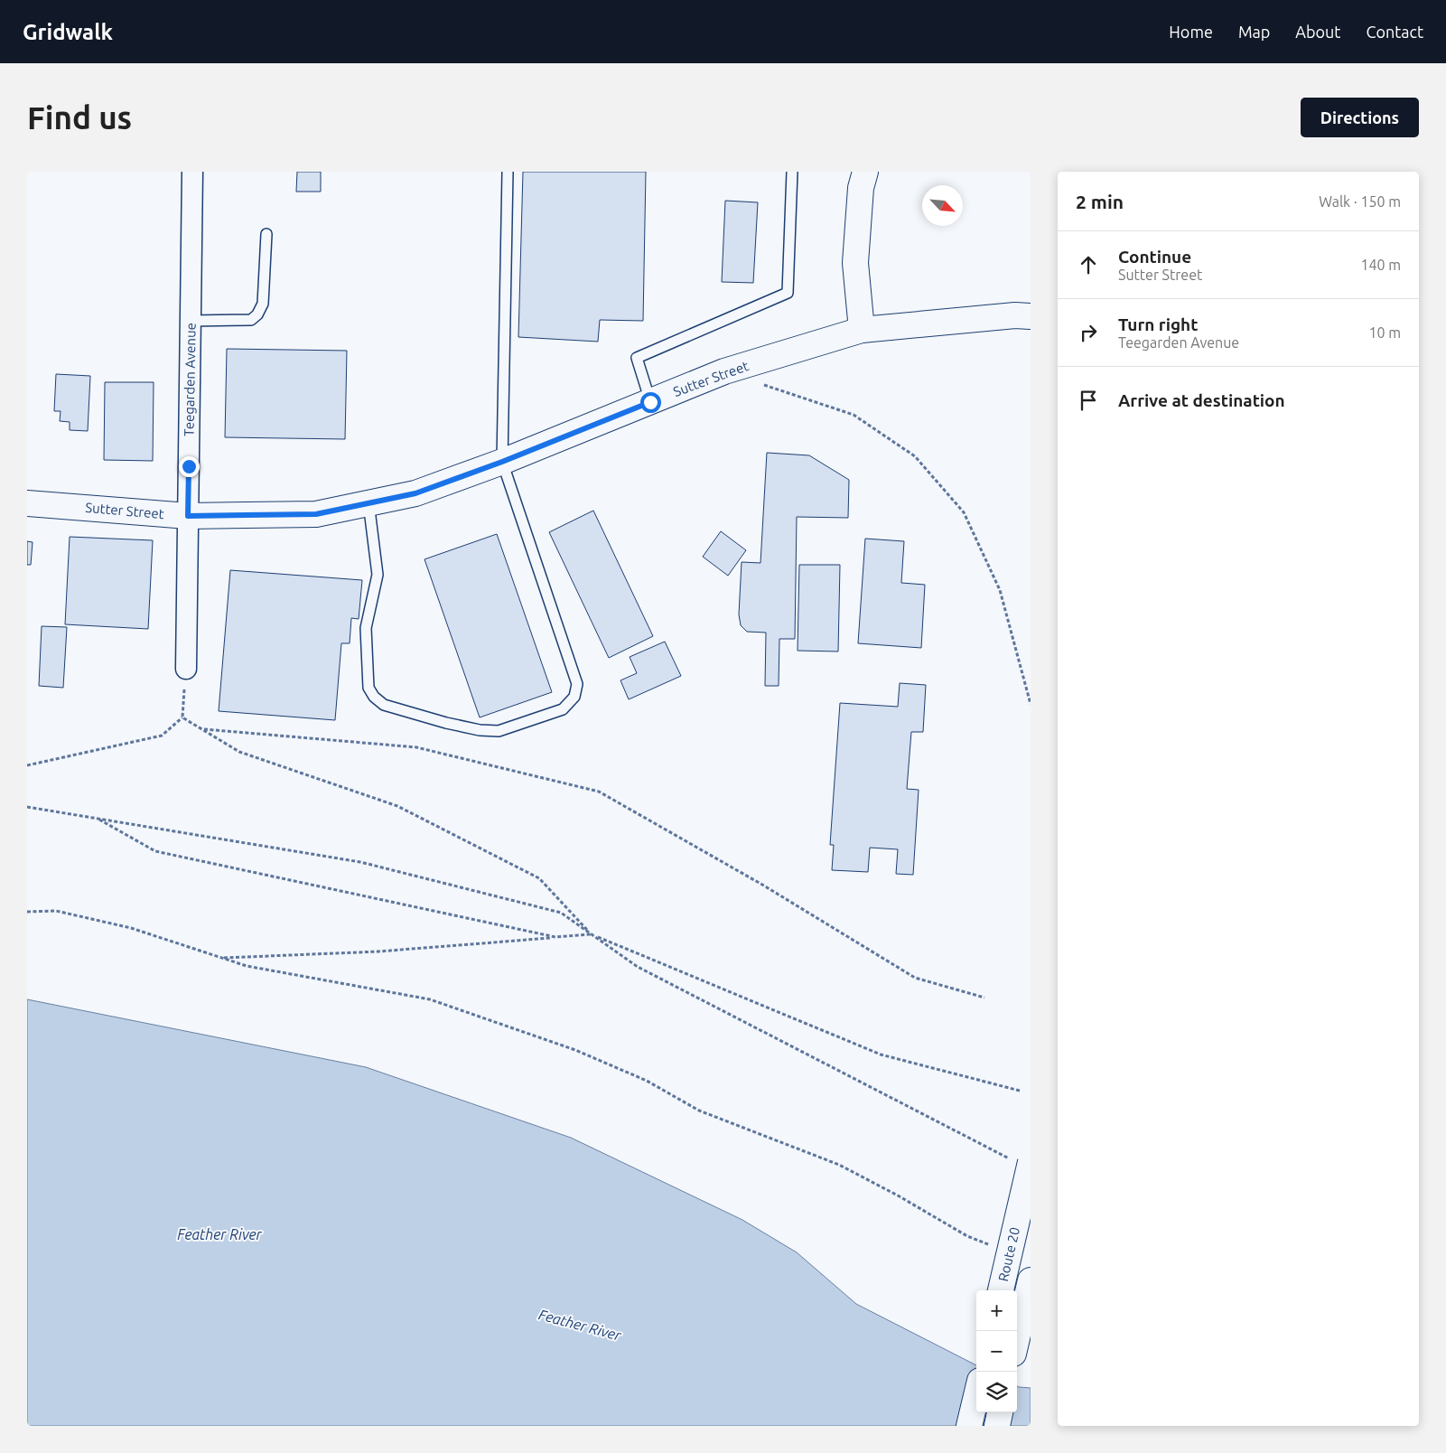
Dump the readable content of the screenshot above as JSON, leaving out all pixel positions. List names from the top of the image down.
{
  "streets": {
    "main road": ["Sutter Street", "Route 20"],
    "street": ["Teegarden Avenue"]
  },
  "crossings": [
    ["Sutter Street", "Teegarden Avenue"]
  ],
  "water": ["Feather River"],
  "north": "bottom right",
  "page": {
    "header": "Gridwalk",
    "nav": [
      "Home",
      "Map",
      "About",
      "Contact"
    ],
    "buttons": "Directions",
    "title": "Find us",
    "heading": ["2 min", "Walk · 150 m"],
    "list": [
      ["Continue", "Sutter Street", "140 m"],
      ["Turn right", "Teegarden Avenue", "10 m"],
      "Arrive at destination"
    ],
    "map_buttons": ["+", "−"]
  }
}
